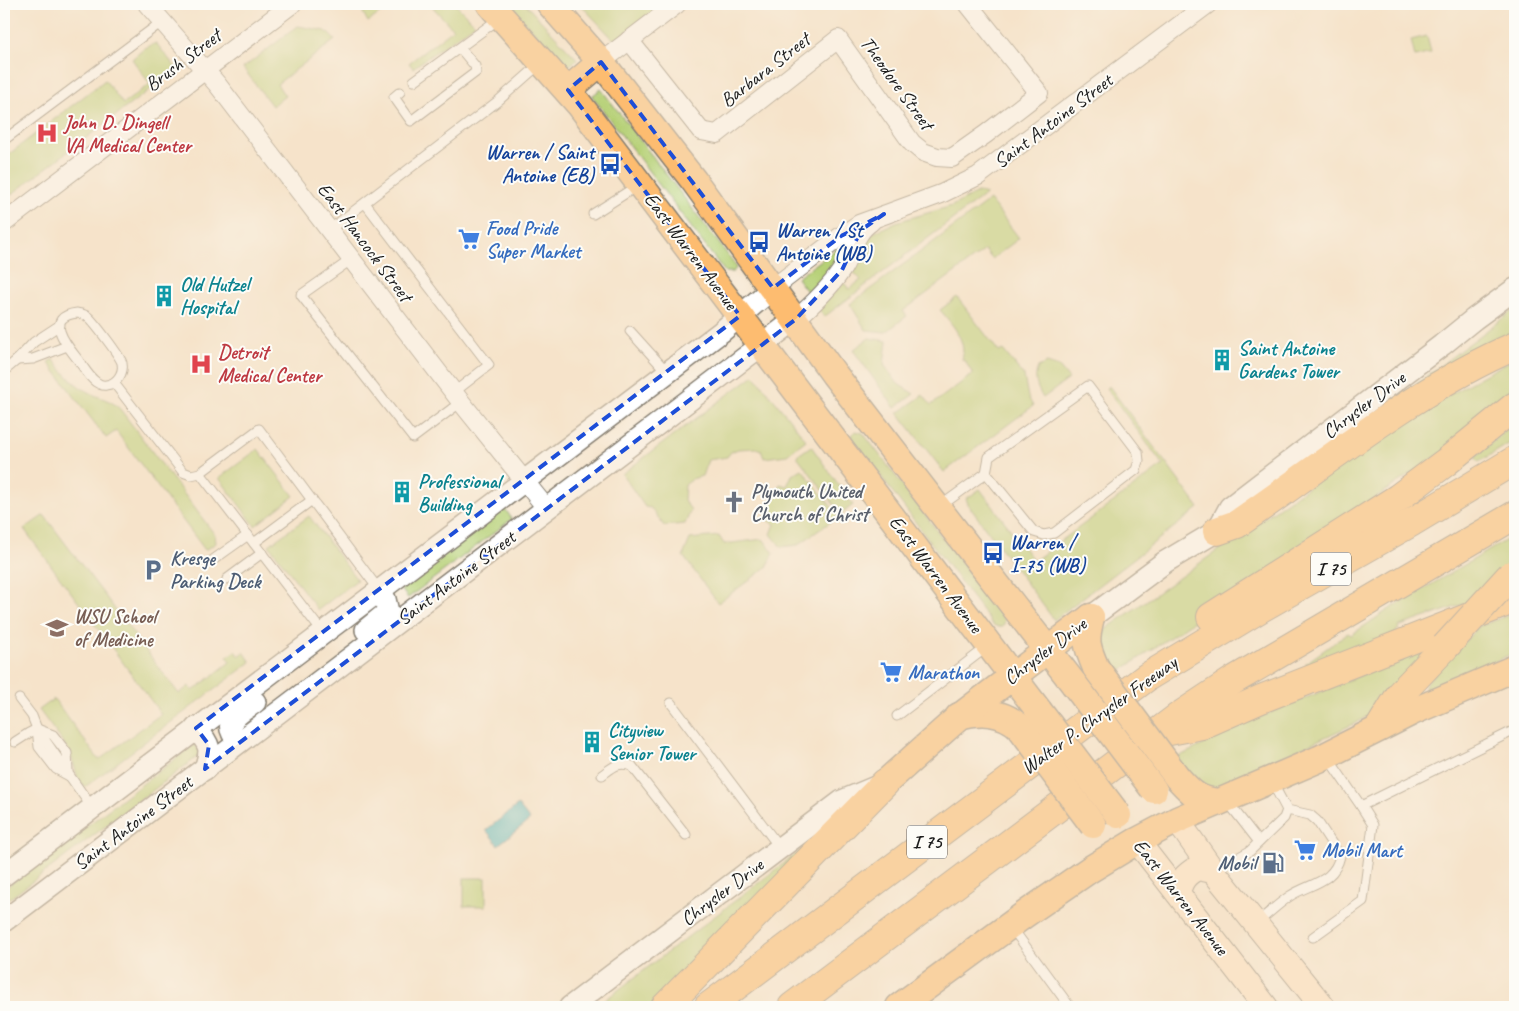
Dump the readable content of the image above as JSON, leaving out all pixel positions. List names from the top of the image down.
{
  "streets": {
    "highway": ["I 75", "Walter P. Chrysler Freeway"],
    "main road": ["East Warren Avenue", "Chrysler Drive"],
    "street": [
      "Brush Street",
      "Barbara Street",
      "Theodore Street",
      "Saint Antoine Street",
      "East Hancock Street"
    ]
  },
  "crossings": [
    ["Brush Street", "East Hancock Street"],
    ["Barbara Street", "Theodore Street"],
    ["Theodore Street", "Saint Antoine Street"],
    ["Saint Antoine Street", "East Hancock Street"],
    ["Saint Antoine Street", "East Warren Avenue"],
    ["East Warren Avenue", "Chrysler Drive"]
  ],
  "places": {
    "hospital": ["John D. Dingell VA Medical Center", "Detroit Medical Center"],
    "bus stop": ["Warren / Saint Antoine (EB)", "Warren / St Antoine (WB)", "Warren / I-75 (WB)"],
    "supermarket": ["Food Pride Super Market", "Marathon", "Mobil Mart"],
    "building": [
      "Old Hutzel Hospital",
      "Saint Antoine Gardens Tower",
      "Professional Building",
      "Cityview Senior Tower"
    ],
    "church": ["Plymouth United Church of Christ"],
    "parking": ["Kresge Parking Deck"],
    "school or university": ["WSU School of Medicine"],
    "fuel station": ["Mobil"]
  }
}
